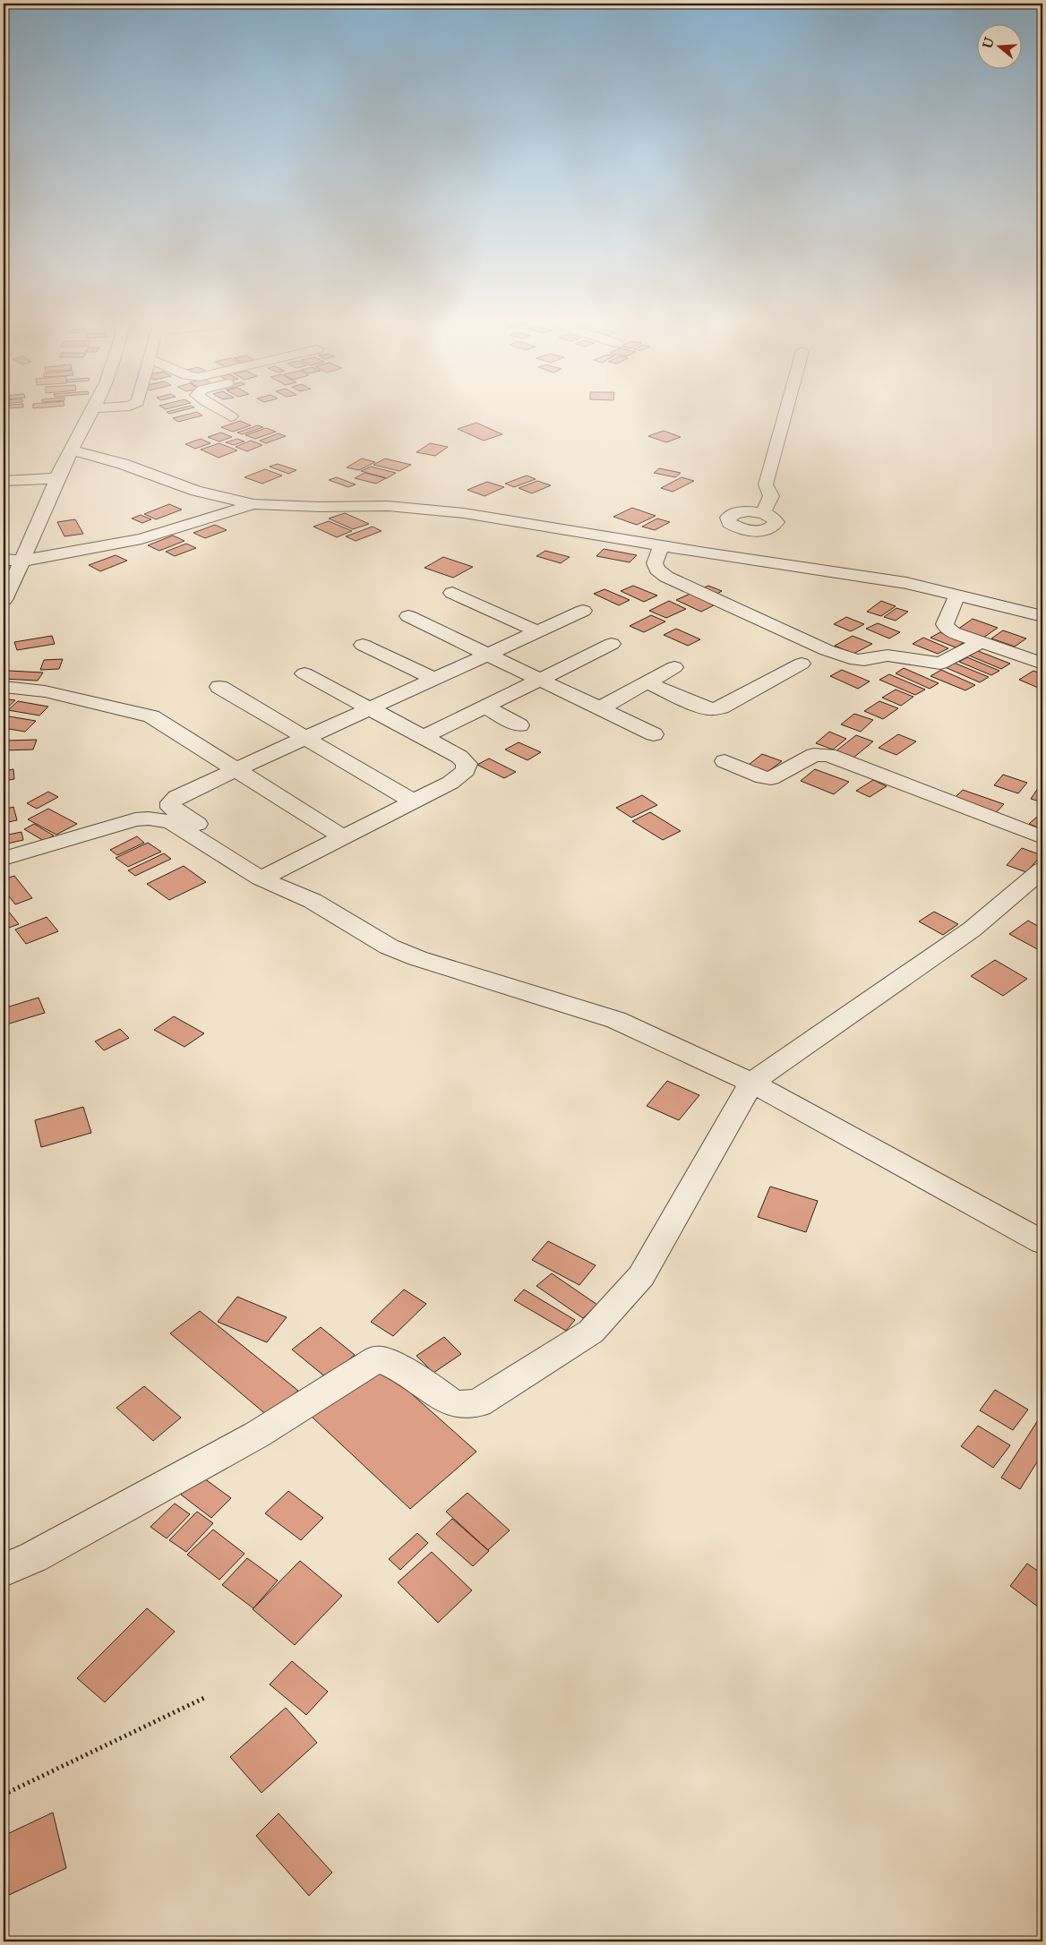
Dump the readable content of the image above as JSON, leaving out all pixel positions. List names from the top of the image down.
{
  "north": "left"
}
